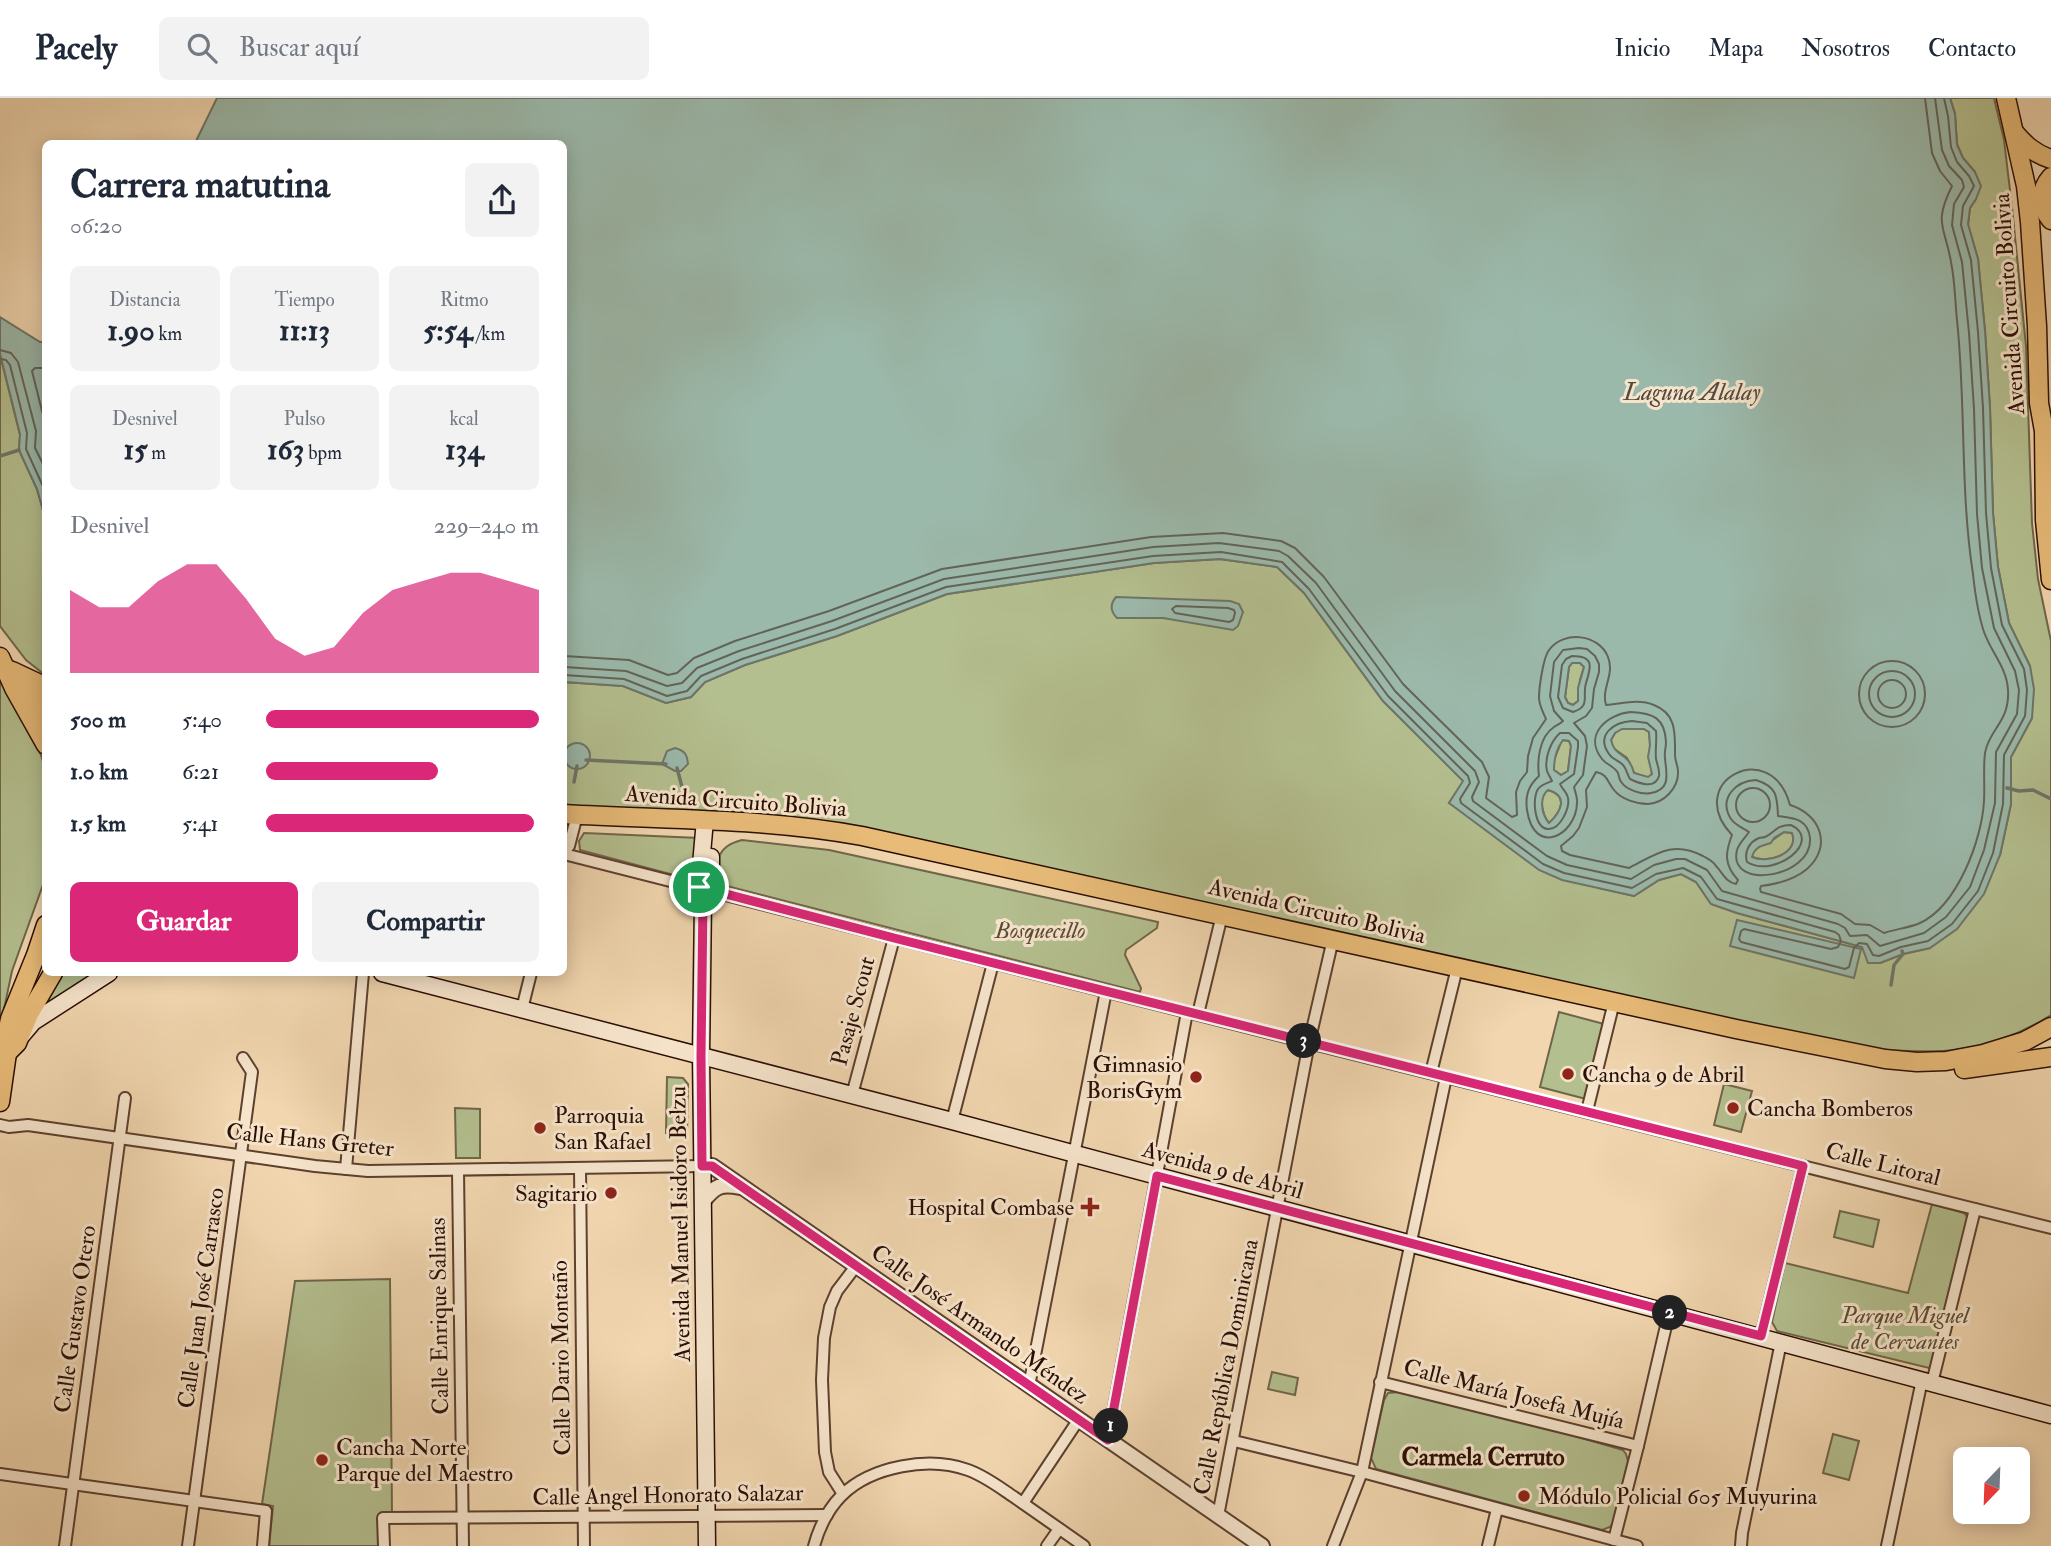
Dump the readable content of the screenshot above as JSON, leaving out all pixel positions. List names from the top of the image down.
{
  "streets": {
    "main road": ["Avenida Circuito Bolivia", "Avenida 9 de Abril", "Avenida Manuel Isidoro Belzu"],
    "street": [
      "Pasaje Scout",
      "Calle Hans Greter",
      "Calle Litoral",
      "Calle Juan José Carrasco",
      "Calle Enrique Salinas",
      "Calle Gustavo Otero",
      "Calle José Armando Méndez",
      "Calle Dario Montaño",
      "Calle República Dominicana",
      "Calle María Josefa Mujía",
      "Calle Angel Honorato Salazar"
    ]
  },
  "crossings": [
    ["Avenida Circuito Bolivia", "Avenida Manuel Isidoro Belzu"],
    ["Avenida Circuito Bolivia", "Calle República Dominicana"],
    ["Pasaje Scout", "Calle Litoral"],
    ["Pasaje Scout", "Avenida 9 de Abril"],
    ["Calle Hans Greter", "Avenida Manuel Isidoro Belzu"],
    ["Calle Hans Greter", "Calle Juan José Carrasco"],
    ["Calle Hans Greter", "Calle Enrique Salinas"],
    ["Calle Hans Greter", "Calle Gustavo Otero"],
    ["Calle Hans Greter", "Calle José Armando Méndez"],
    ["Calle Hans Greter", "Calle Dario Montaño"],
    ["Calle Litoral", "Avenida Manuel Isidoro Belzu"],
    ["Calle Litoral", "Calle República Dominicana"],
    ["Avenida 9 de Abril", "Avenida Manuel Isidoro Belzu"],
    ["Avenida 9 de Abril", "Calle República Dominicana"],
    ["Avenida Manuel Isidoro Belzu", "Calle José Armando Méndez"],
    ["Avenida Manuel Isidoro Belzu", "Calle Angel Honorato Salazar"],
    ["Calle Enrique Salinas", "Calle Angel Honorato Salazar"],
    ["Calle José Armando Méndez", "Calle República Dominicana"],
    ["Calle Dario Montaño", "Calle Angel Honorato Salazar"]
  ],
  "districts": ["Carmela Cerruto"],
  "water": ["Laguna Alalay"],
  "parks": ["Bosquecillo", "Parque Miguel de Cervantes"],
  "places": {
    "other": [
      "Cancha 9 de Abril",
      "Gimnasio BorisGym",
      "Cancha Bomberos",
      "Parroquia San Rafael",
      "Sagitario",
      "Cancha Norte Parque del Maestro",
      "Módulo Policial 605 Muyurina"
    ],
    "health": ["Hospital Combase"]
  },
  "north": "bottom left",
  "page": {
    "header": "Pacely",
    "search": "Buscar aquí",
    "nav": [
      "Inicio",
      "Mapa",
      "Nosotros",
      "Contacto"
    ],
    "heading": ["Carrera matutina", "06:20"],
    "stats": [
      ["Distancia", "1.90 km"],
      ["Tiempo", "11:13"],
      ["Ritmo", "5:54 /km"],
      ["Desnivel", "15 m"],
      ["Pulso", "163 bpm"],
      ["kcal", "134"]
    ],
    "chart": ["Desnivel", "229–240 m"],
    "list": [
      {
        "name": "500 m",
        "note": "5:40"
      },
      {
        "name": "1.0 km",
        "note": "6:21"
      },
      {
        "name": "1.5 km",
        "note": "5:41"
      }
    ],
    "buttons": ["Guardar", "Compartir"],
    "pins": ["3", "2", "1"]
  }
}
